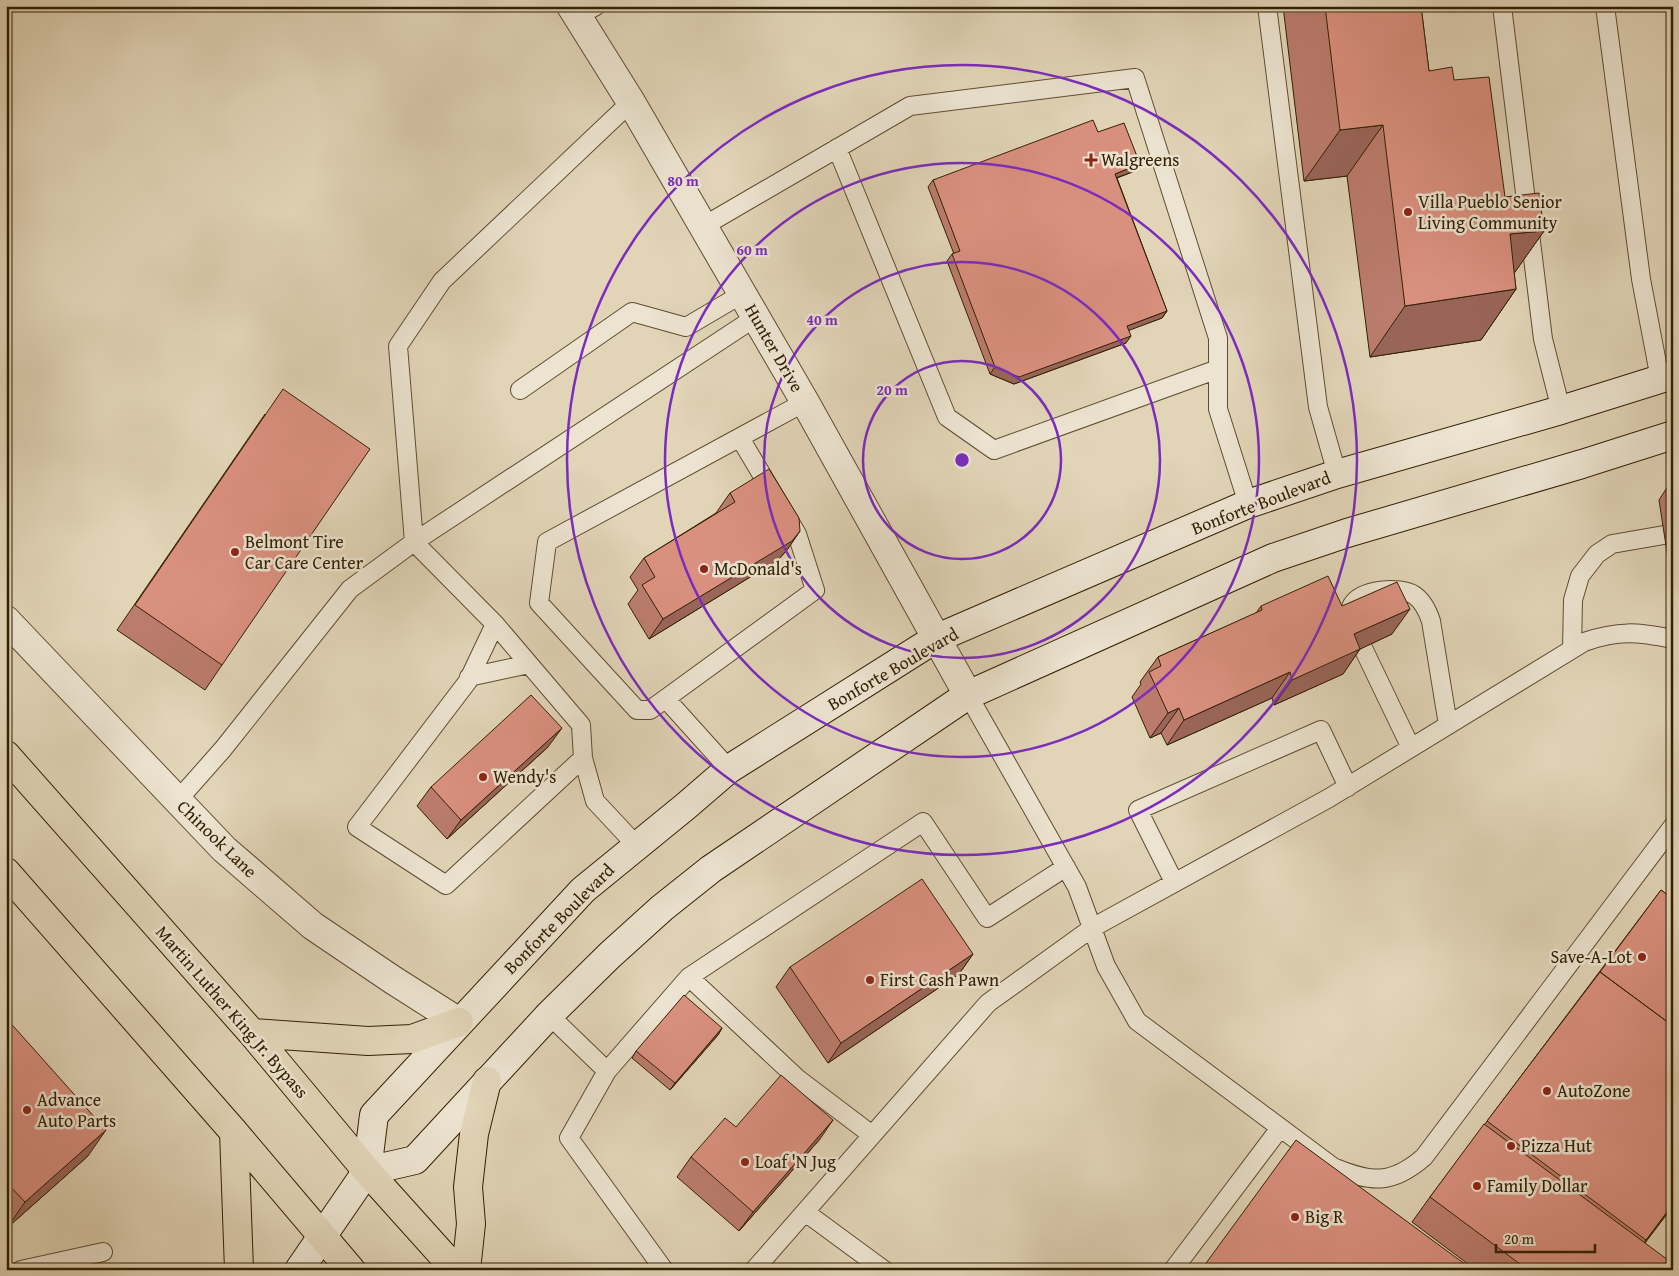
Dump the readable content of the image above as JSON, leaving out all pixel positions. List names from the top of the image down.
{
  "streets": {
    "highway": ["Martin Luther King Jr. Bypass"],
    "main road": ["Hunter Drive", "Bonforte Boulevard", "Chinook Lane"]
  },
  "crossings": [
    ["Hunter Drive", "Bonforte Boulevard"],
    ["Bonforte Boulevard", "Chinook Lane"],
    ["Bonforte Boulevard", "Martin Luther King Jr. Bypass"]
  ],
  "places": {
    "health": ["Walgreens"],
    "other": [
      "Villa Pueblo Senior Living Community",
      "Belmont Tire Car Care Center",
      "McDonald's",
      "Wendy's",
      "Save-A-Lot",
      "First Cash Pawn",
      "AutoZone",
      "Advance Auto Parts",
      "Pizza Hut",
      "Loaf 'N Jug",
      "Family Dollar",
      "Big R"
    ]
  },
  "scale_bar": "20 m",
  "rings": [
    "80 m",
    "60 m",
    "40 m",
    "20 m"
  ]
}
